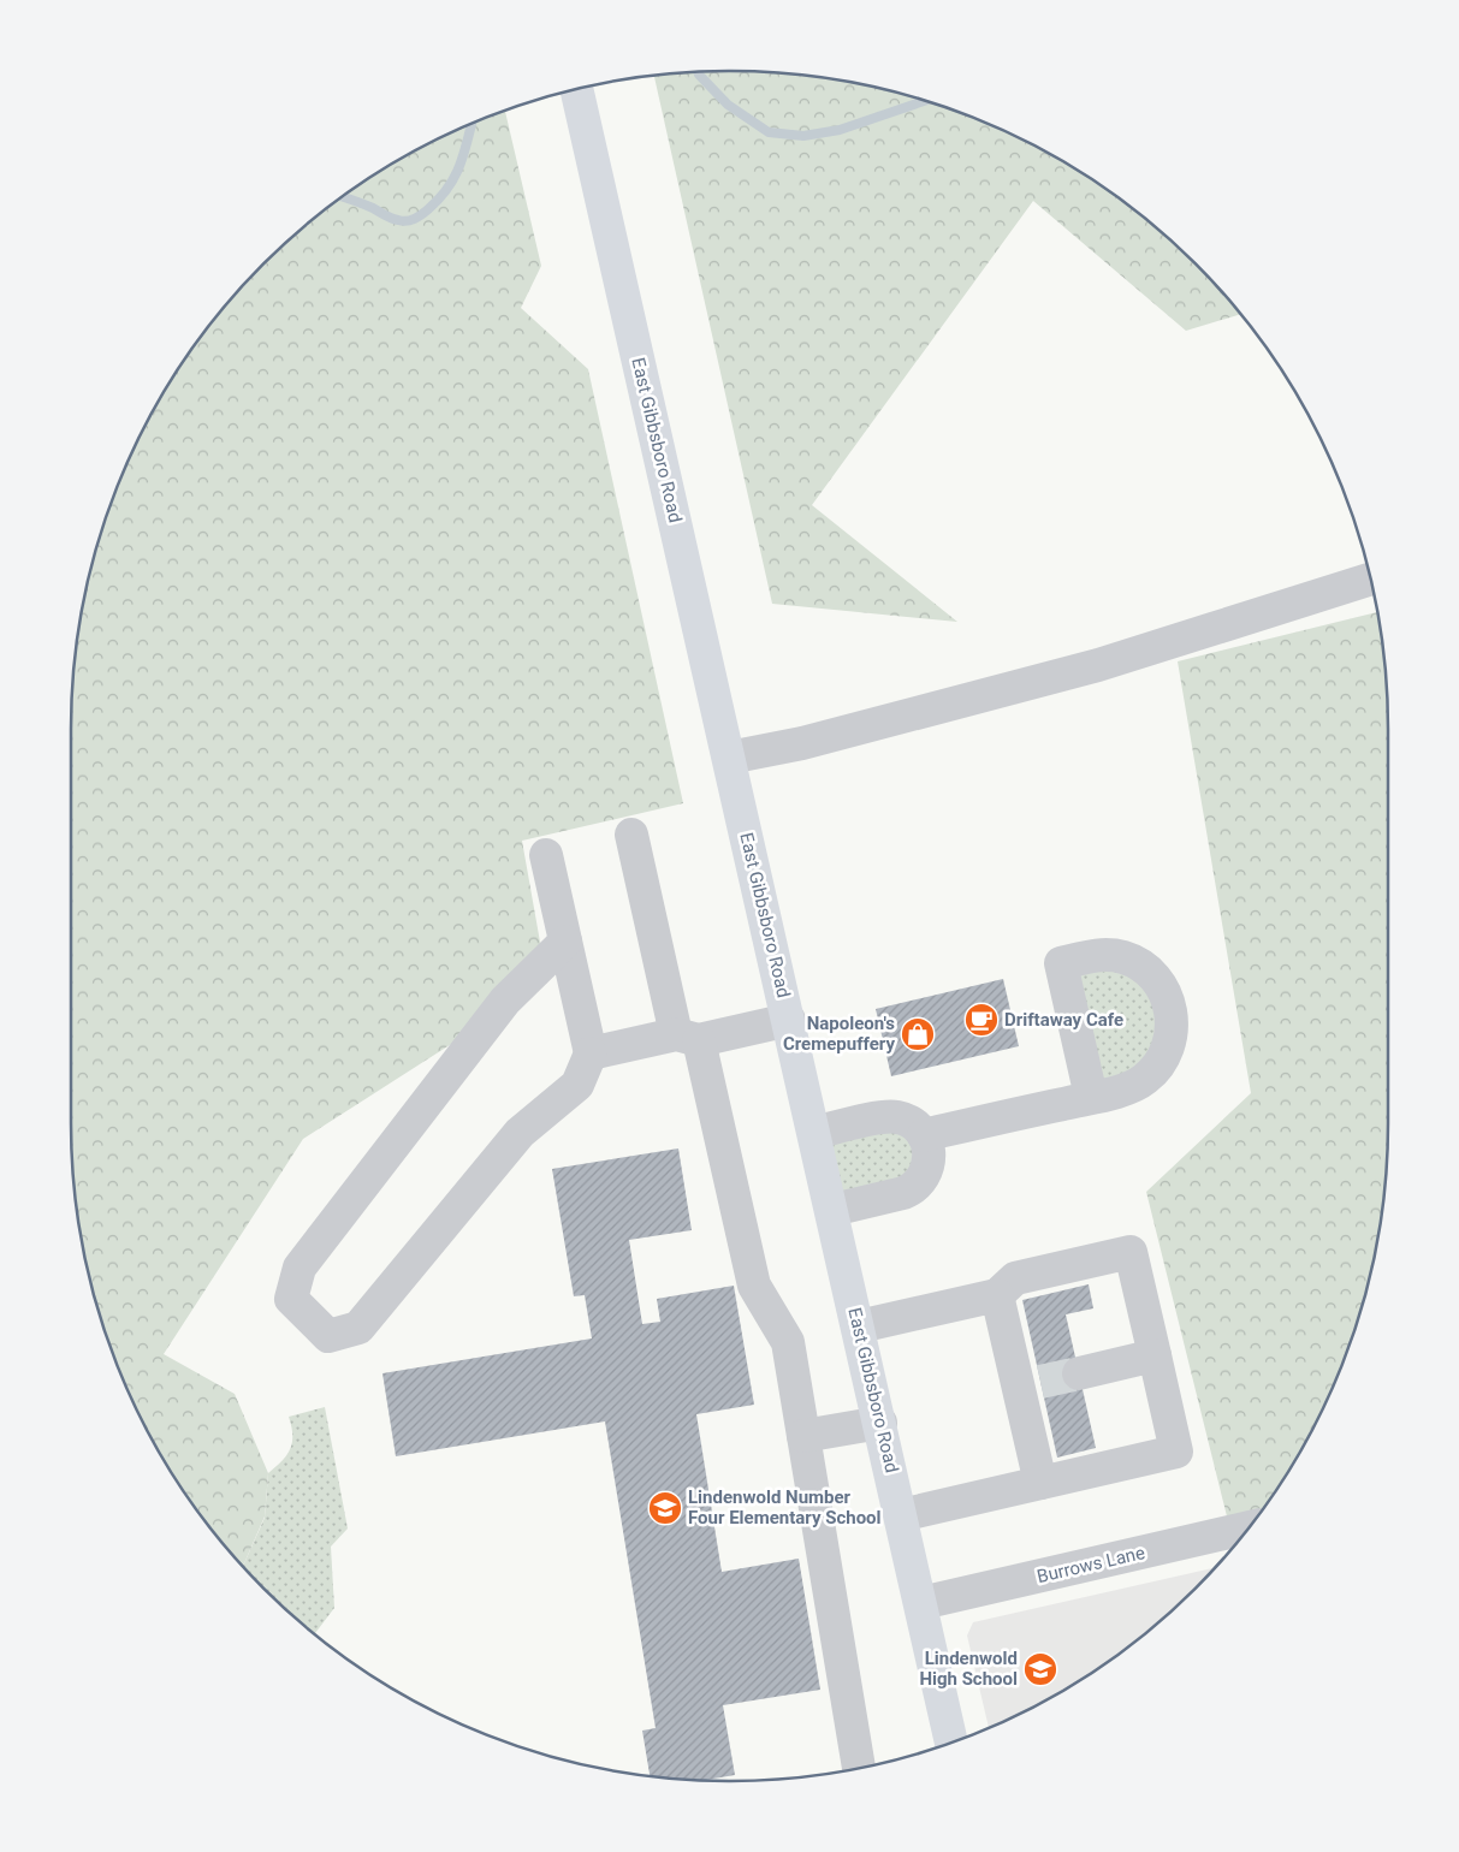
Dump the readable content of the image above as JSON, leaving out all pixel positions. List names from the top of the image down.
{
  "streets": {
    "main road": ["East Gibbsboro Road"],
    "lane": ["Burrows Lane"]
  },
  "crossings": [
    ["East Gibbsboro Road", "Burrows Lane"]
  ],
  "places": {
    "cafe": ["Driftaway Cafe"],
    "shop": ["Napoleon's Cremepuffery"],
    "school or university": ["Lindenwold Number Four Elementary School", "Lindenwold High School"]
  }
}
